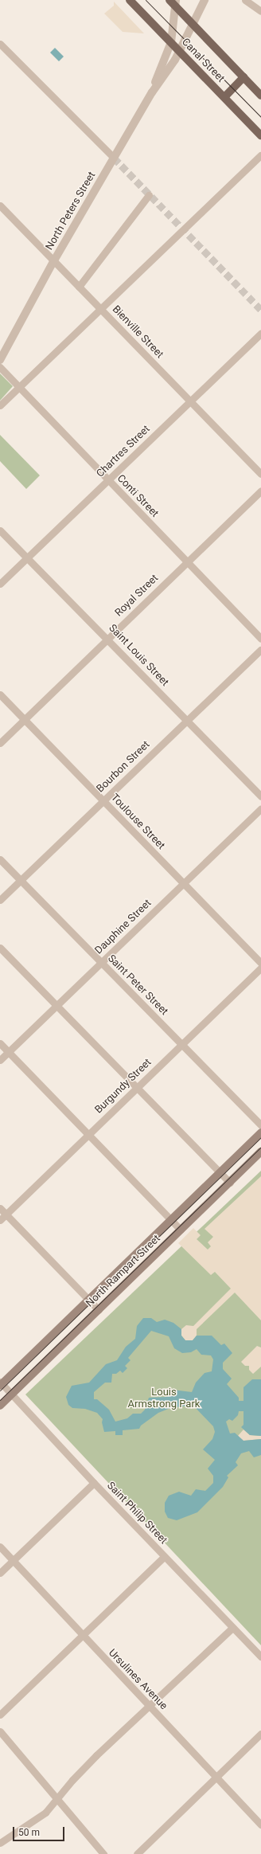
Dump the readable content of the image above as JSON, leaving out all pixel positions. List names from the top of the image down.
{
  "streets": {
    "main road": ["Canal Street", "North Rampart Street"],
    "street": [
      "North Peters Street",
      "Bienville Street",
      "Chartres Street",
      "Conti Street",
      "Royal Street",
      "Saint Louis Street",
      "Bourbon Street",
      "Toulouse Street",
      "Dauphine Street",
      "Saint Peter Street",
      "Burgundy Street",
      "Saint Philip Street",
      "Ursulines Avenue"
    ]
  },
  "crossings": [
    ["Canal Street", "North Peters Street"],
    ["North Peters Street", "Bienville Street"],
    ["Bienville Street", "Chartres Street"],
    ["Chartres Street", "Conti Street"],
    ["Chartres Street", "Saint Louis Street"],
    ["Conti Street", "Royal Street"],
    ["Royal Street", "Saint Louis Street"],
    ["Royal Street", "Toulouse Street"],
    ["Saint Louis Street", "Bourbon Street"],
    ["Bourbon Street", "Toulouse Street"],
    ["Bourbon Street", "Saint Peter Street"],
    ["Toulouse Street", "Dauphine Street"],
    ["Dauphine Street", "Saint Peter Street"],
    ["Saint Peter Street", "Burgundy Street"],
    ["North Rampart Street", "Saint Philip Street"]
  ],
  "parks": ["Louis Armstrong Park"],
  "scale_bar": "50 m"
}
